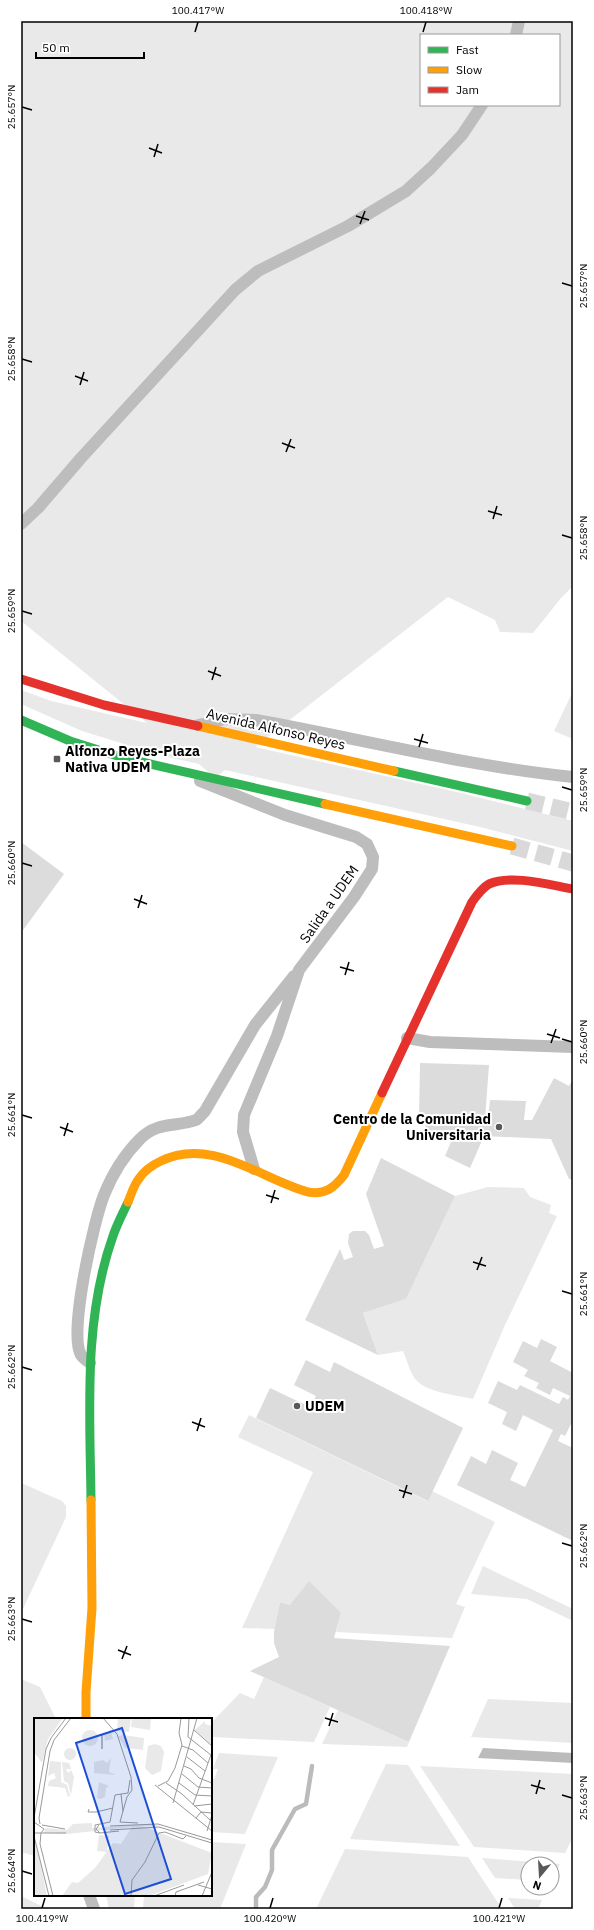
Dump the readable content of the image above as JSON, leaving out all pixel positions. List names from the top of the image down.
{
  "streets": {
    "street": ["Avenida Alfonso Reyes", "Salida a UDEM"]
  },
  "places": {
    "transit": ["Alfonzo Reyes-Plaza Nativa UDEM"],
    "other": ["Centro de la Comunidad Universitaria", "UDEM"]
  },
  "legend": ["Fast", "Slow", "Jam"],
  "scale_bar": "50 m",
  "north": "bottom",
  "coordinates": [
    "100.417°W",
    "100.418°W",
    "25.657°N",
    "25.658°N",
    "25.659°N",
    "25.660°N",
    "25.661°N",
    "25.662°N",
    "25.663°N",
    "25.664°N",
    "100.419°W",
    "100.420°W",
    "100.421°W"
  ]
}
